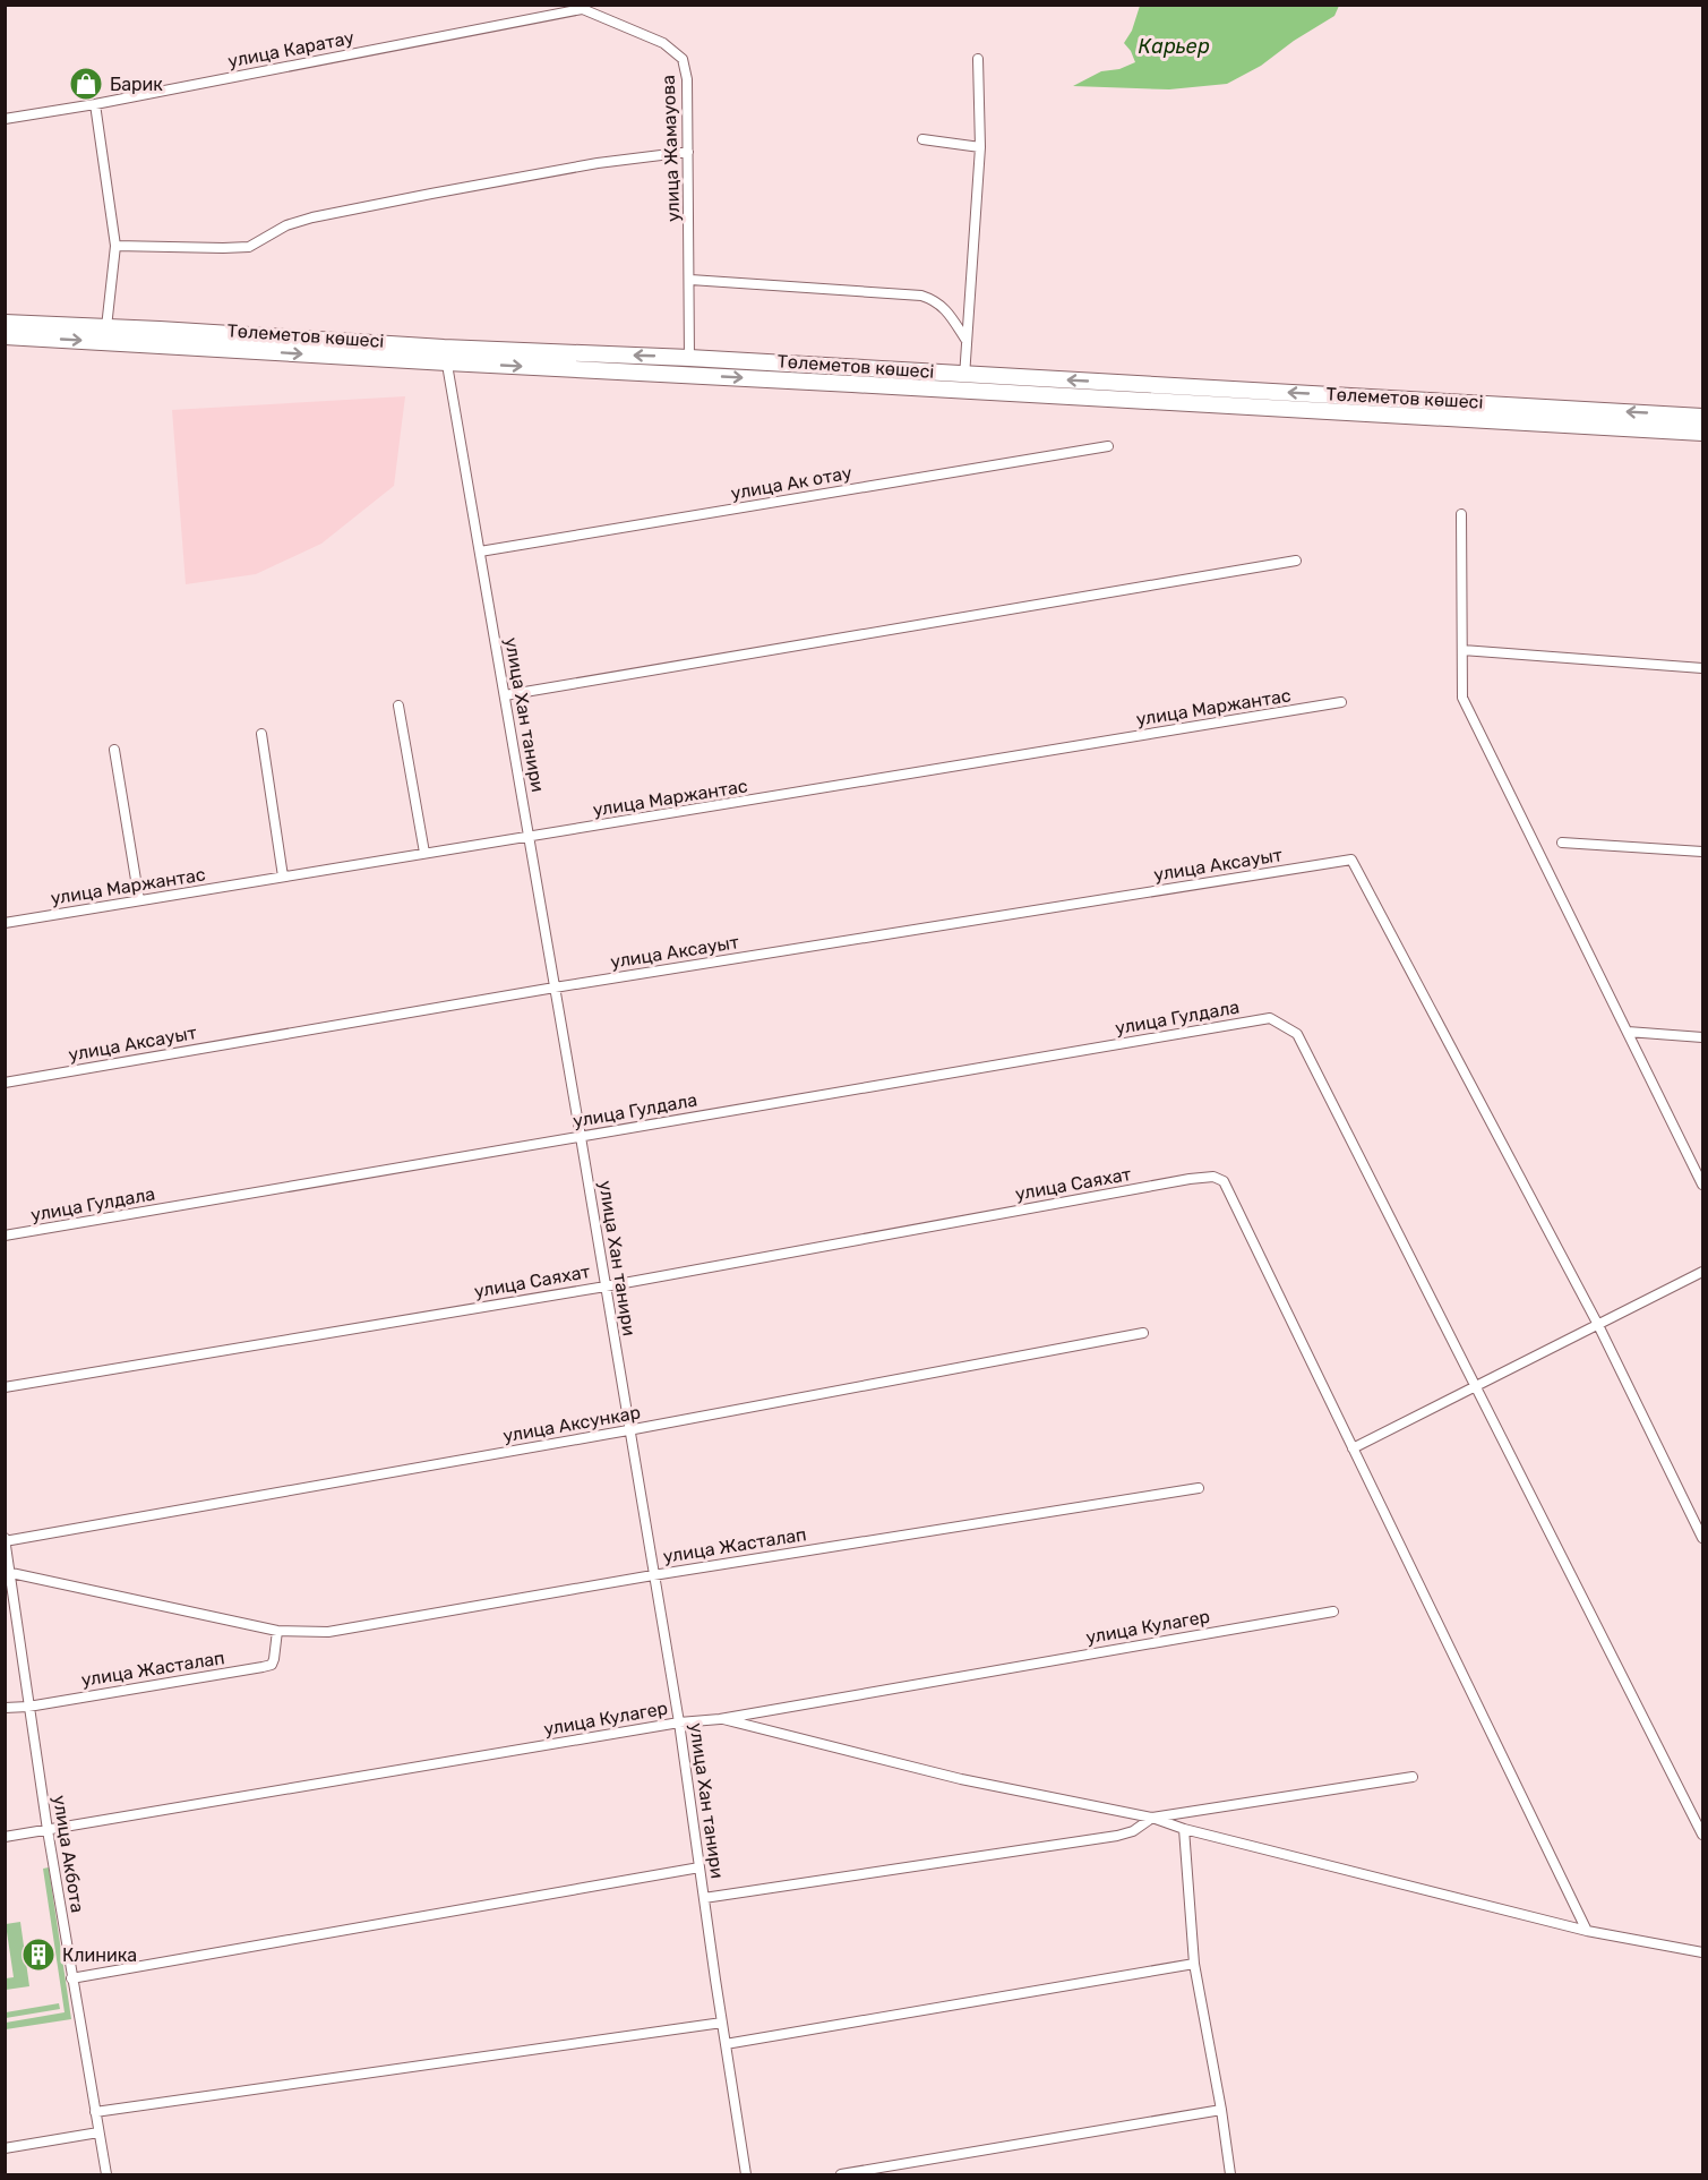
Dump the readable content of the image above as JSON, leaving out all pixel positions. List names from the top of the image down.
{
  "streets": {
    "main road": ["Төлеметов көшесі"],
    "street": [
      "улица Каратау",
      "улица Жамауова",
      "улица Ак отау",
      "улица Маржантас",
      "улица Хан танири",
      "улица Аксауыт",
      "улица Гулдала",
      "улица Саяхат",
      "улица Аксункар",
      "улица Жасталап",
      "улица Кулагер",
      "улица Акбота"
    ]
  },
  "crossings": [
    ["улица Каратау", "улица Жамауова"],
    ["улица Жамауова", "Төлеметов көшесі"],
    ["Төлеметов көшесі", "улица Хан танири"],
    ["улица Ак отау", "улица Хан танири"],
    ["улица Маржантас", "улица Хан танири"],
    ["улица Хан танири", "улица Аксауыт"],
    ["улица Хан танири", "улица Гулдала"],
    ["улица Хан танири", "улица Саяхат"],
    ["улица Хан танири", "улица Аксункар"],
    ["улица Хан танири", "улица Жасталап"],
    ["улица Хан танири", "улица Кулагер"],
    ["улица Аксункар", "улица Акбота"],
    ["улица Жасталап", "улица Акбота"],
    ["улица Кулагер", "улица Акбота"]
  ],
  "water": ["Карьер"],
  "places": {
    "shop": ["Барик"],
    "building": ["Клиника"]
  }
}
